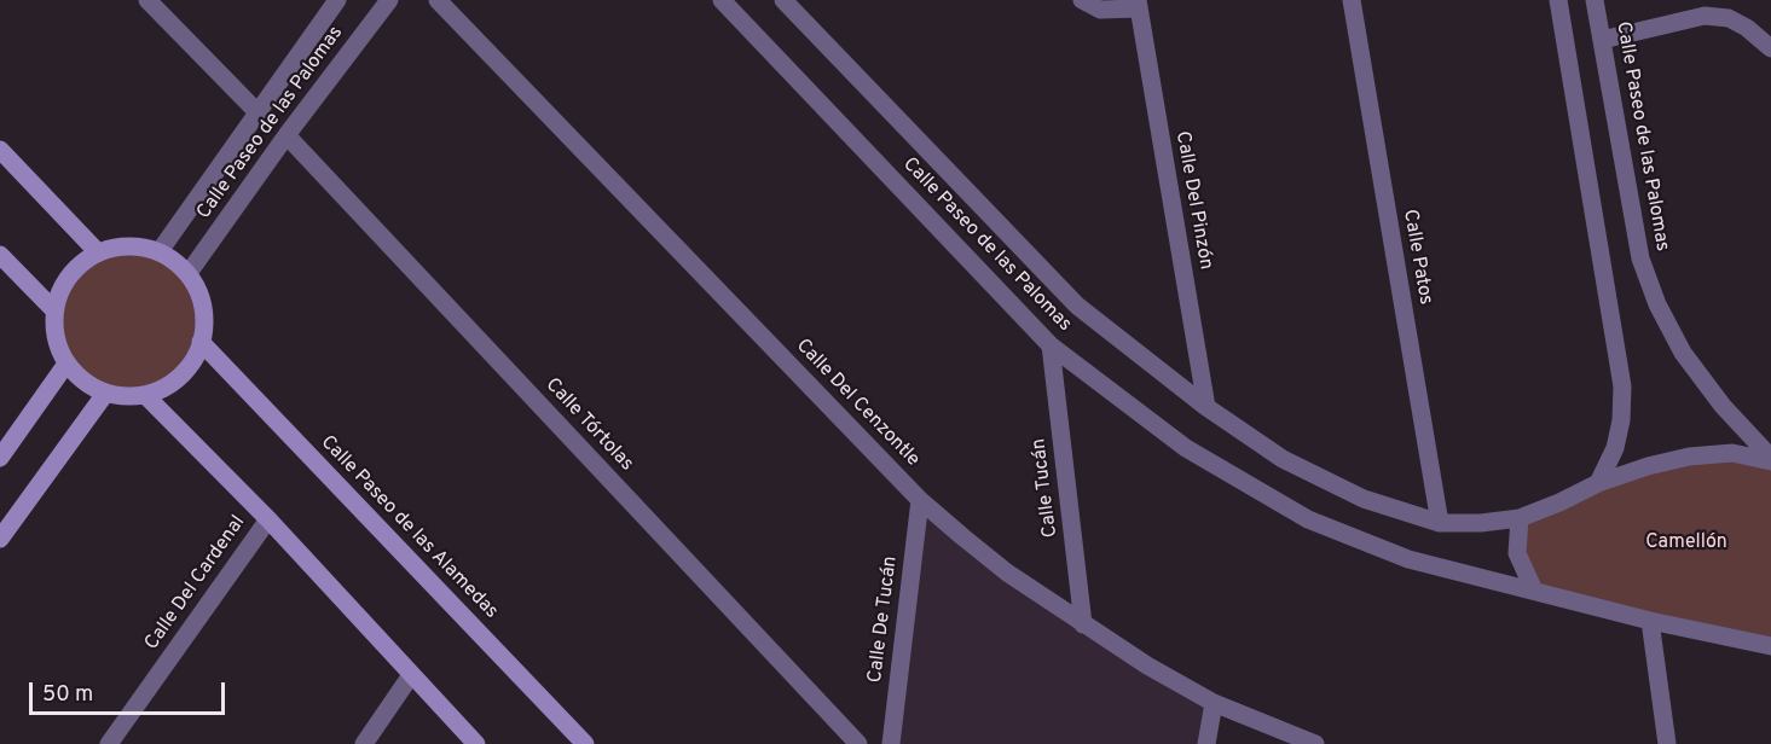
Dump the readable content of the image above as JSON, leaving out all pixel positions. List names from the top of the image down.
{
  "streets": {
    "street": [
      "Calle Paseo de las Palomas",
      "Calle Del Pinzón",
      "Calle Patos",
      "Calle Del Cenzontle",
      "Calle Tórtolas",
      "Calle Tucán",
      "Calle Paseo de las Alamedas",
      "Calle Del Cardenal",
      "Calle De Tucán"
    ]
  },
  "crossings": [
    ["Calle Paseo de las Palomas", "Calle Del Pinzón"],
    ["Calle Paseo de las Palomas", "Calle Patos"],
    ["Calle Paseo de las Palomas", "Calle Tórtolas"],
    ["Calle Paseo de las Palomas", "Calle Tucán"],
    ["Calle Paseo de las Palomas", "Calle Paseo de las Alamedas"],
    ["Calle Del Cenzontle", "Calle Tucán"],
    ["Calle Del Cenzontle", "Calle De Tucán"]
  ],
  "parks": ["Camellón"],
  "scale_bar": "50 m"
}
